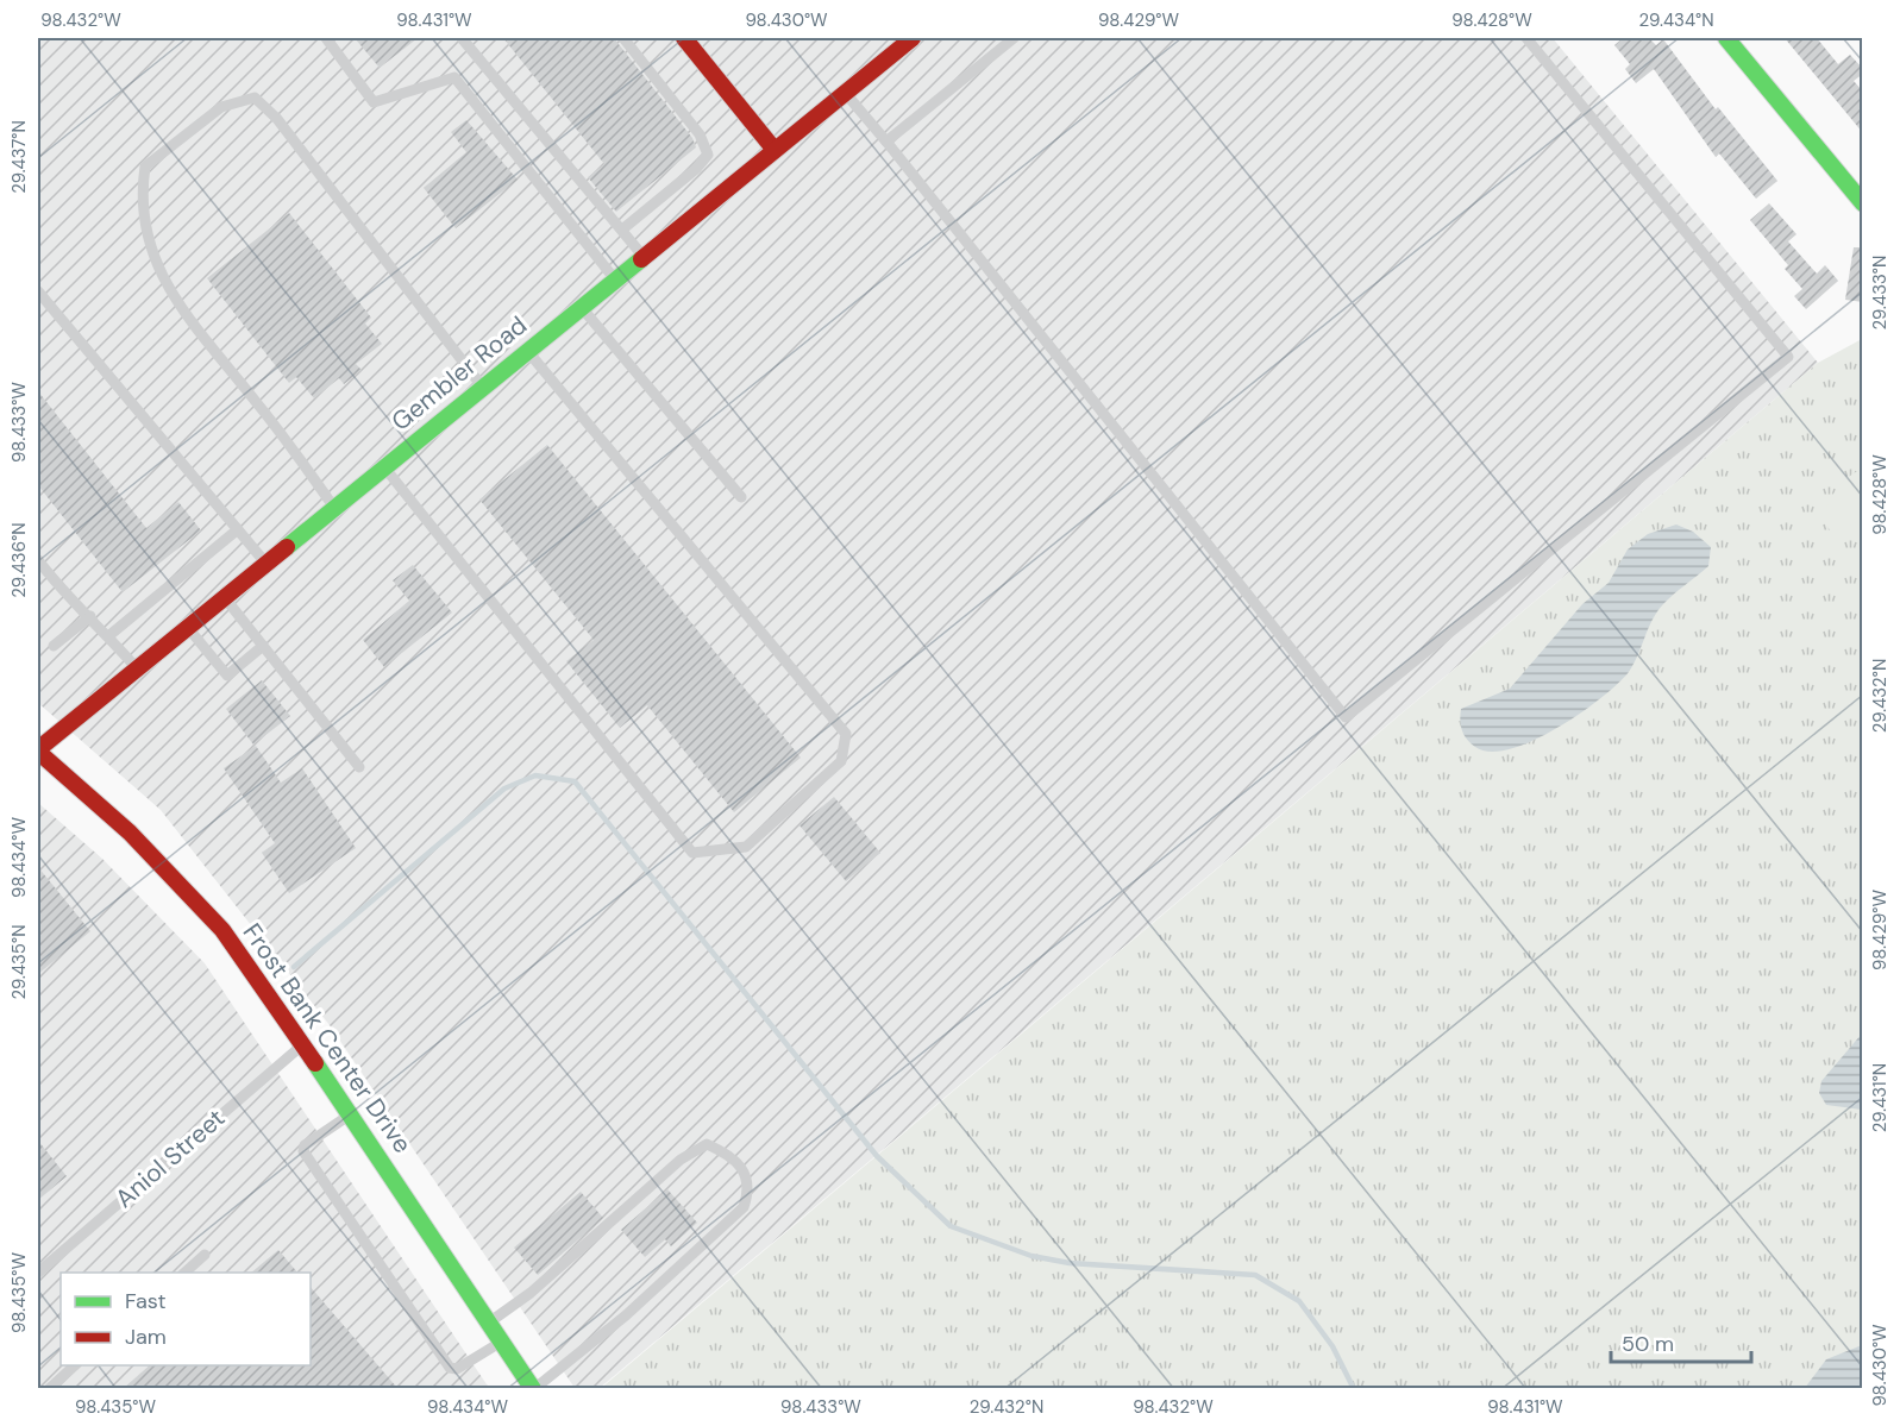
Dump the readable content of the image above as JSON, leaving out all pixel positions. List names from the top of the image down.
{
  "streets": {
    "main road": ["Gembler Road", "Frost Bank Center Drive"],
    "lane": ["Aniol Street"]
  },
  "crossings": [
    ["Gembler Road", "Frost Bank Center Drive"],
    ["Frost Bank Center Drive", "Aniol Street"]
  ],
  "legend": ["Fast", "Jam"],
  "scale_bar": "50 m",
  "coordinates": [
    "98.432°W",
    "98.431°W",
    "98.430°W",
    "98.429°W",
    "98.428°W",
    "29.434°N",
    "29.437°N",
    "29.433°N",
    "98.433°W",
    "29.436°N",
    "29.432°N",
    "98.434°W",
    "29.435°N",
    "29.431°N",
    "98.435°W"
  ]
}
